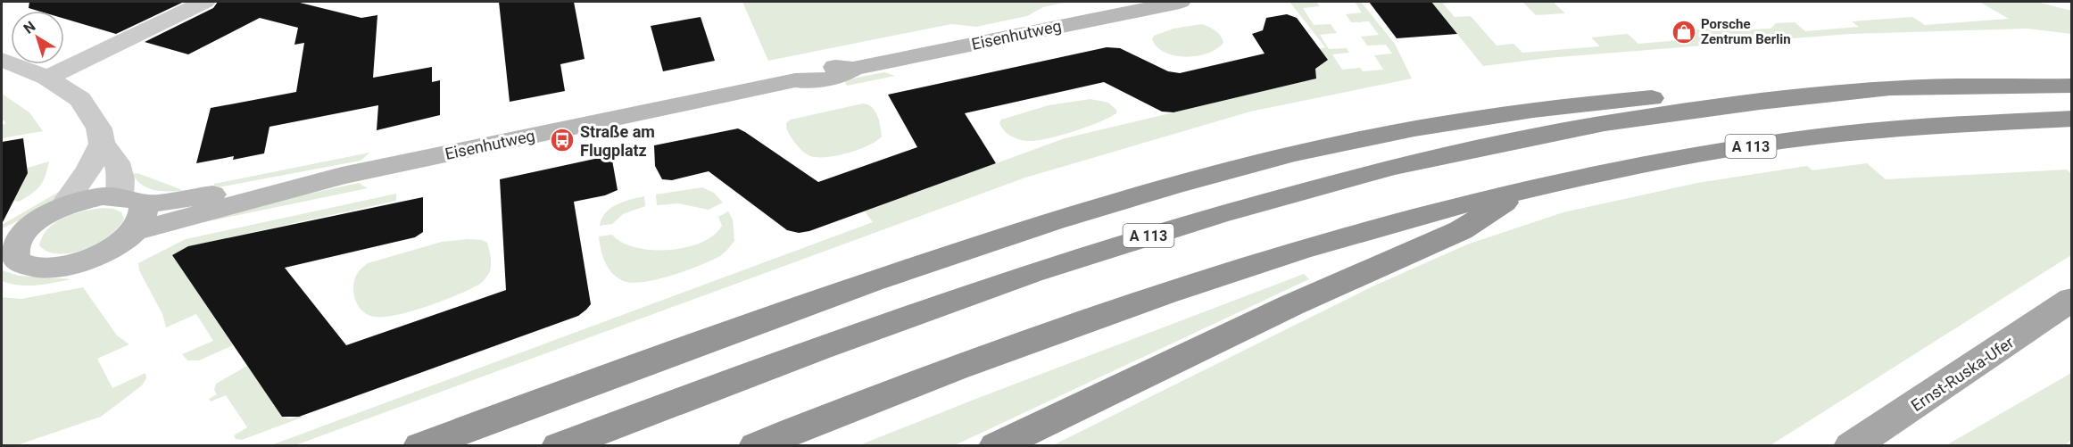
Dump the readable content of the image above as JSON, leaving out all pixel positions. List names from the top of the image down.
{
  "streets": {
    "highway": ["A 113"],
    "main road": ["Ernst-Ruska-Ufer"],
    "street": ["Eisenhutweg"]
  },
  "places": {
    "shop": ["Porsche Zentrum Berlin"],
    "bus stop": ["Straße am Flugplatz"]
  },
  "north": "top left"
}
